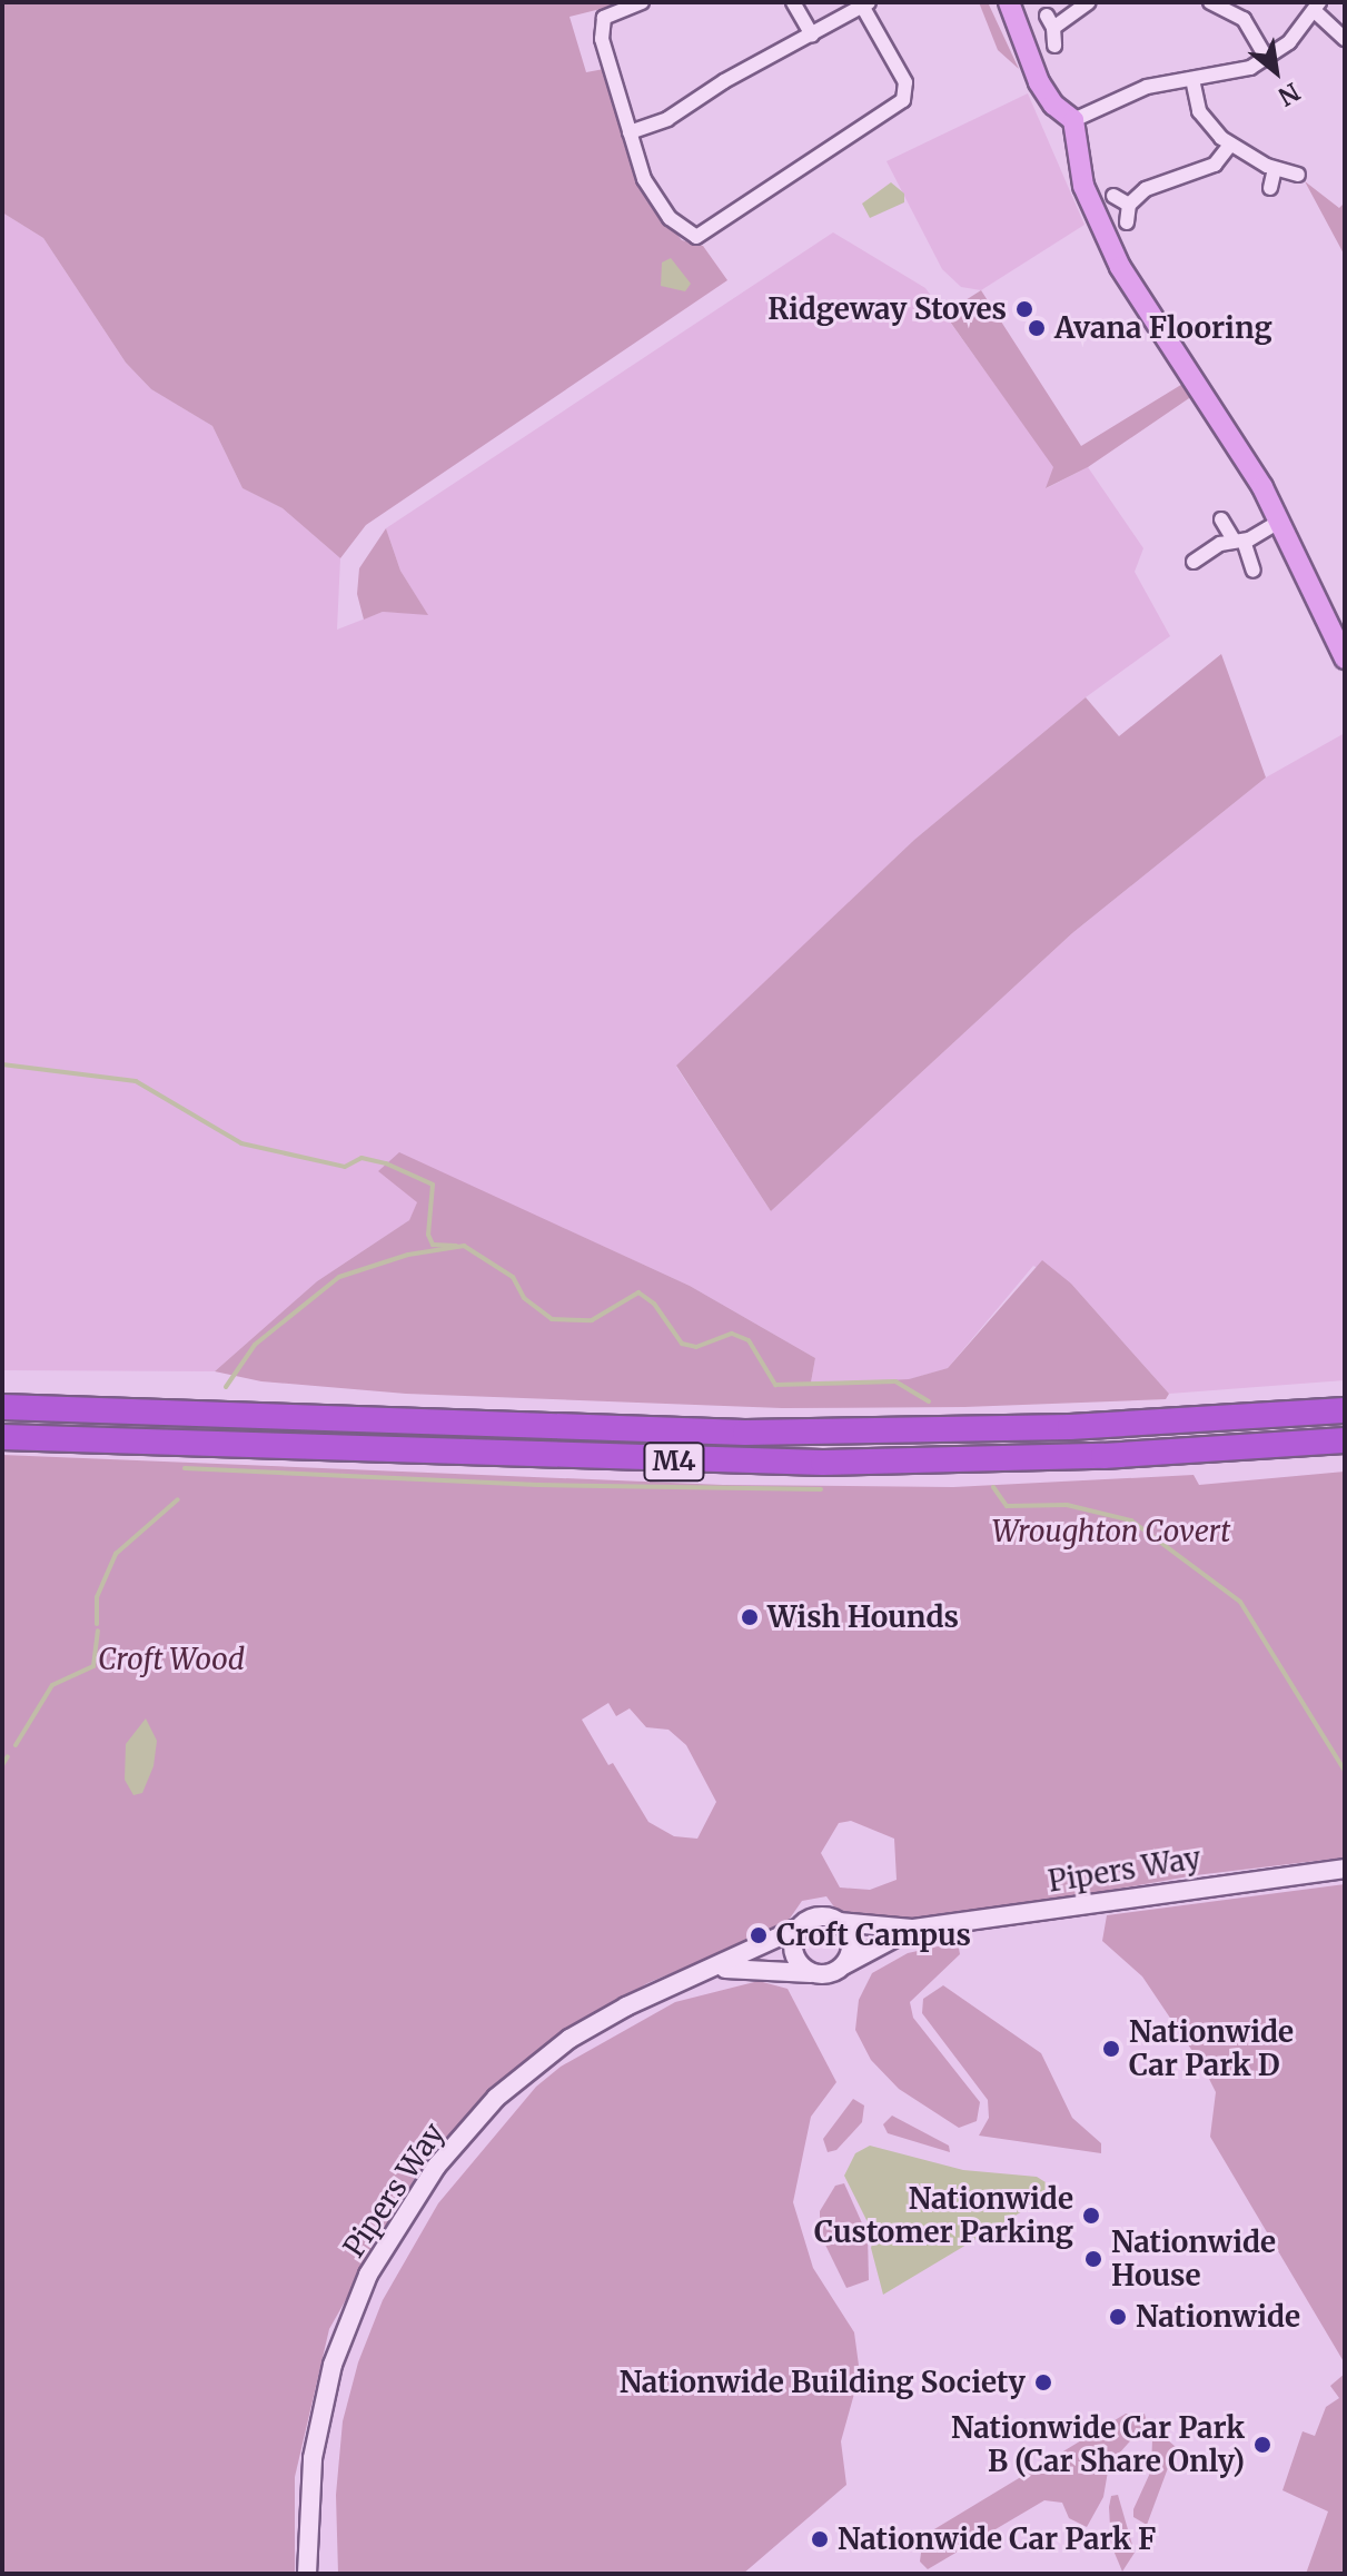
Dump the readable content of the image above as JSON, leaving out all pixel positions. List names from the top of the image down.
{
  "streets": {
    "highway": ["M4"],
    "main road": ["Pipers Way"]
  },
  "parks": ["Wroughton Covert", "Croft Wood"],
  "places": [
    "Ridgeway Stoves",
    "Avana Flooring",
    "Wish Hounds",
    "Croft Campus",
    "Nationwide Car Park D",
    "Nationwide Customer Parking",
    "Nationwide House",
    "Nationwide",
    "Nationwide Building Society",
    "Nationwide Car Park B (Car Share Only)",
    "Nationwide Car Park F"
  ],
  "north": "bottom right"
}
